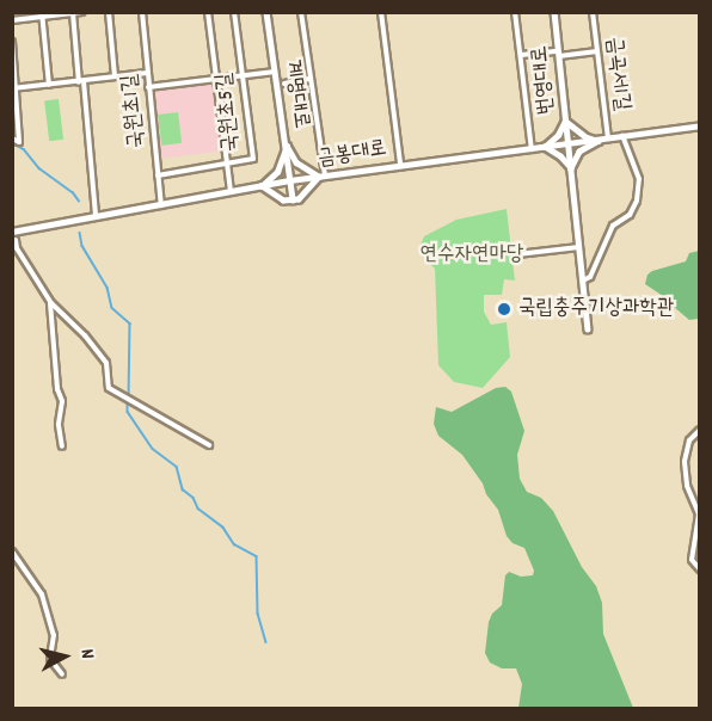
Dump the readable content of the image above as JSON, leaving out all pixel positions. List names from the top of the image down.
{
  "streets": {
    "street": [
      "금곡서1길",
      "번영대로",
      "계명대로",
      "국원초1길",
      "국원초5길",
      "금봉대로"
    ]
  },
  "crossings": [
    ["금곡서1길", "금봉대로"],
    ["번영대로", "금봉대로"],
    ["계명대로", "금봉대로"],
    ["국원초1길", "국원초5길"],
    ["국원초1길", "금봉대로"]
  ],
  "parks": ["연수자연마당"],
  "places": ["국립충주기상과학관"],
  "north": "right"
}
